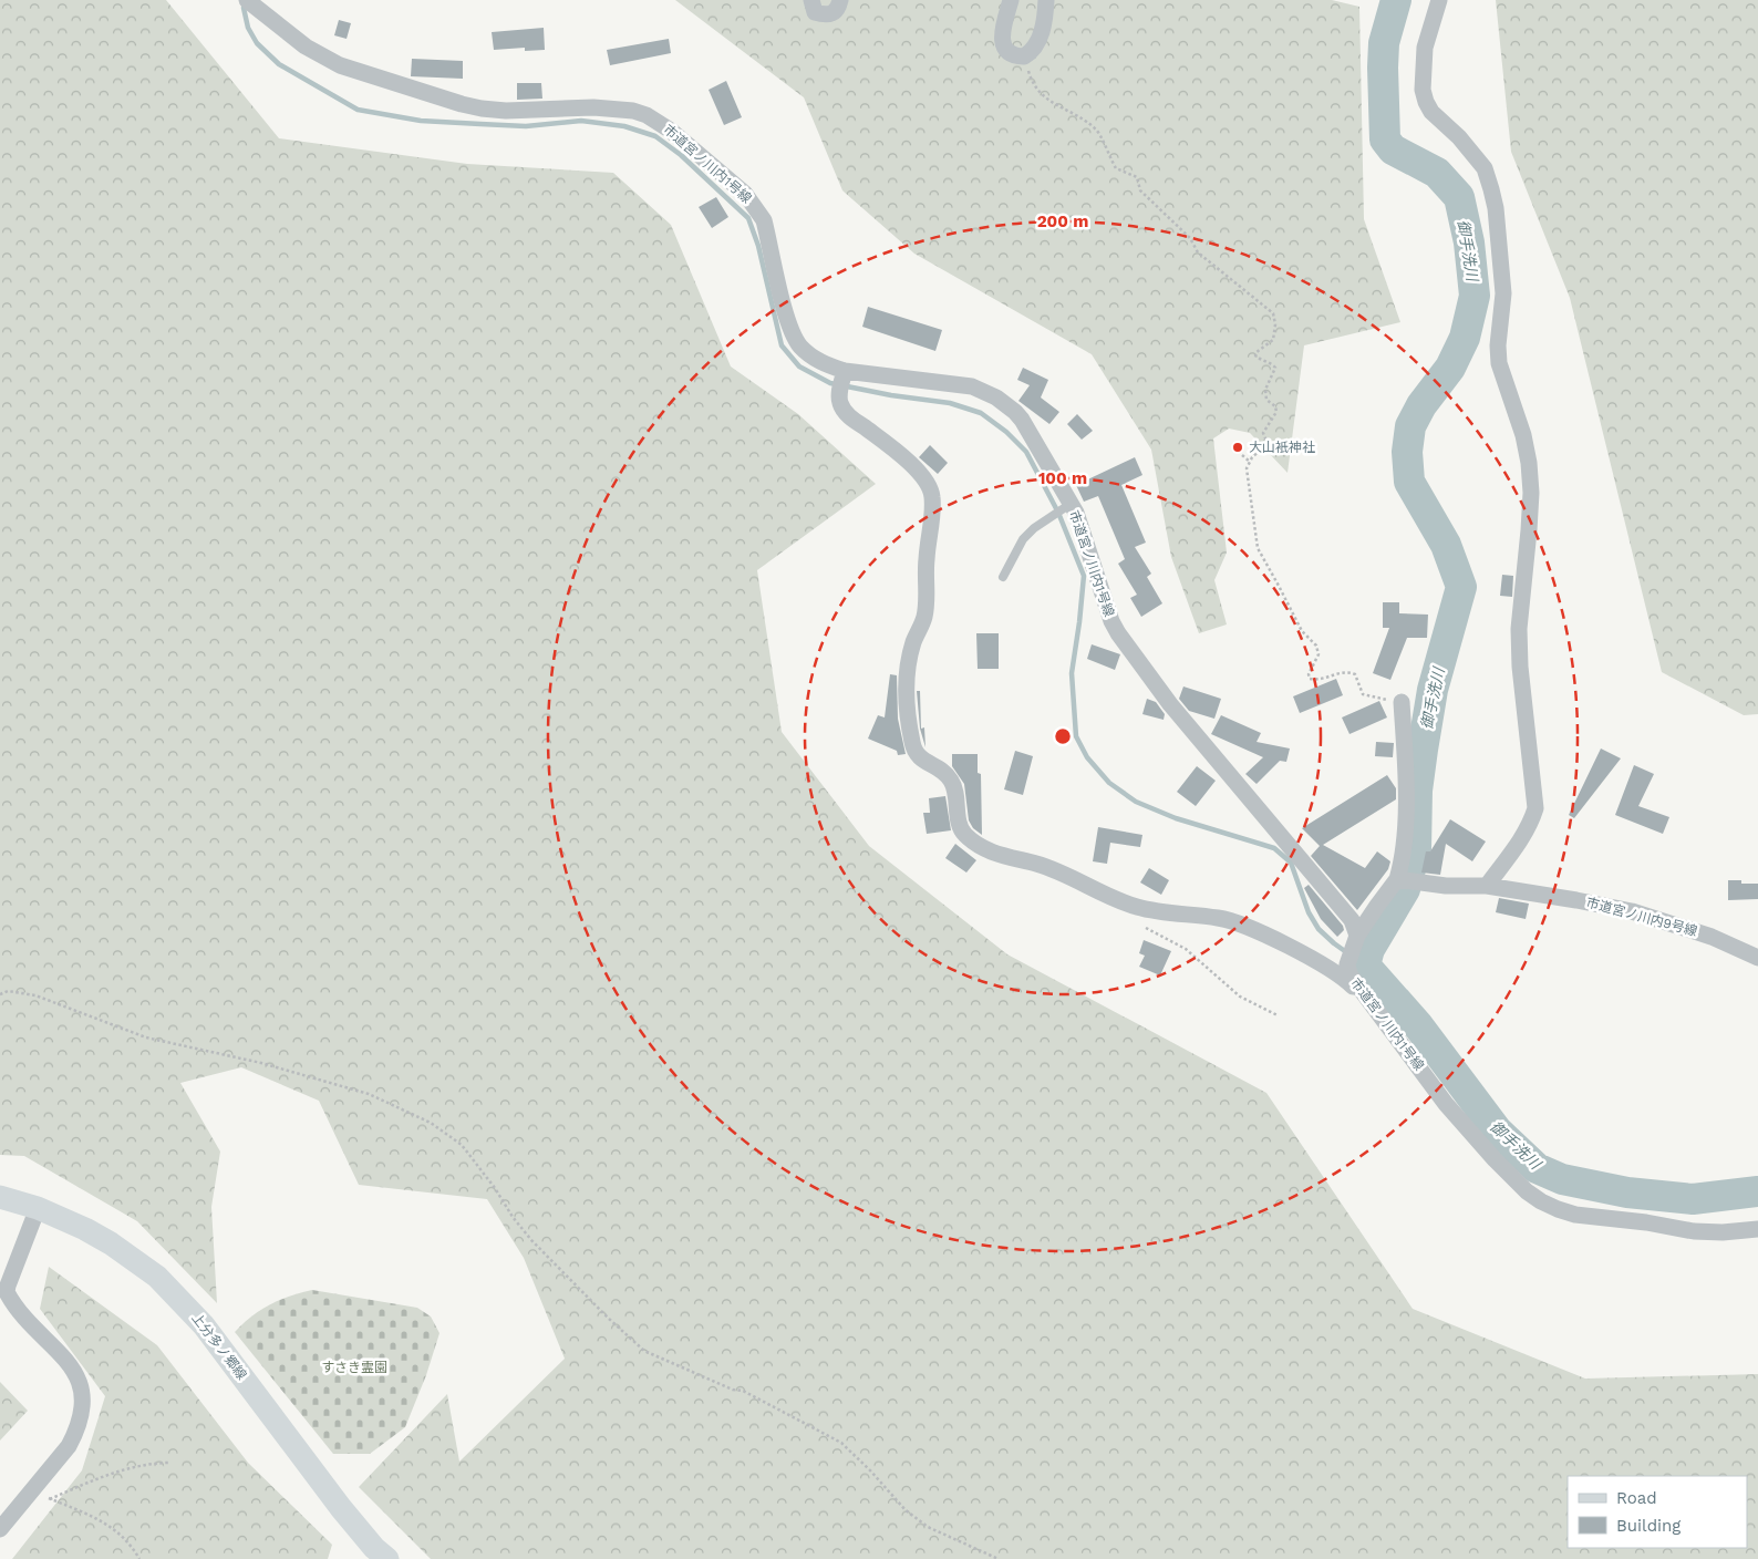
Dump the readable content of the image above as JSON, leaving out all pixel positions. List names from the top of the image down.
{
  "streets": {
    "main road": ["上分多ノ郷線"],
    "street": ["市道宮ノ川内1号線", "市道宮ノ川内9号線"]
  },
  "water": ["御手洗川"],
  "parks": ["すさき霊園"],
  "places": ["大山衹神社"],
  "legend": ["Road", "Building"],
  "rings": ["200 m", "100 m"]
}
